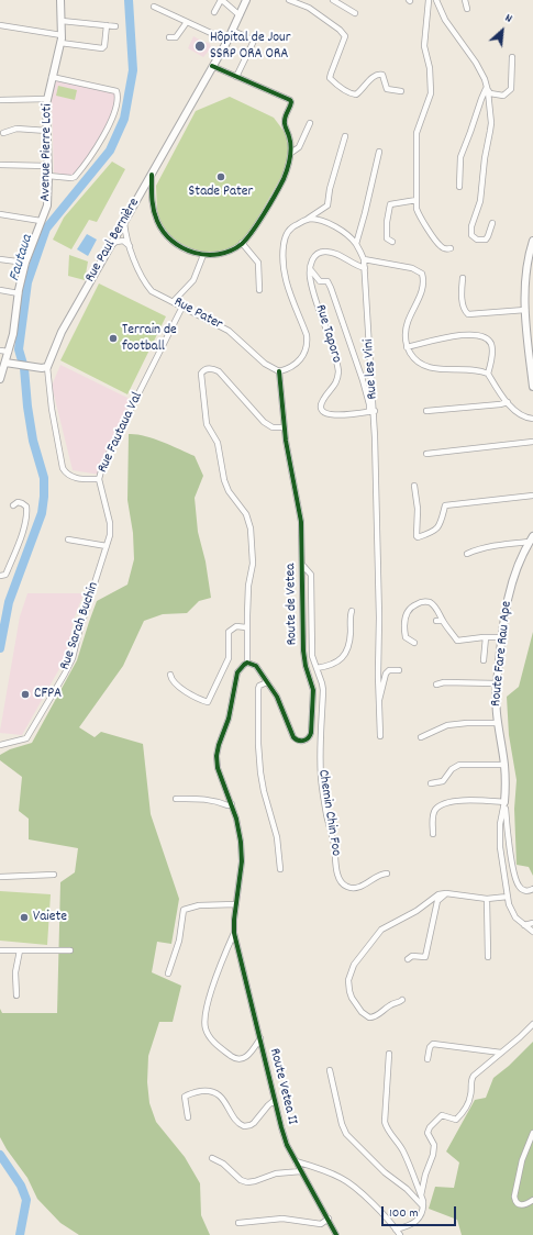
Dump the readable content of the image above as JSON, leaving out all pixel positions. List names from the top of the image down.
{
  "streets": {
    "main road": ["Avenue Pierre Loti", "Rue Paul Bernière", "Route Fare Rau Ape"],
    "street": [
      "Rue Pater",
      "Rue Taporo",
      "Rue les Vini",
      "Rue Fautaua Val",
      "Route de Vetea",
      "Rue Sarah Buchin",
      "Chemin Chin Foo",
      "Route Vetea II"
    ]
  },
  "crossings": [
    ["Rue Paul Bernière", "Rue Pater"],
    ["Rue Paul Bernière", "Rue Fautaua Val"],
    ["Rue Pater", "Rue Fautaua Val"],
    ["Rue Pater", "Route de Vetea"],
    ["Rue Taporo", "Rue les Vini"],
    ["Rue Fautaua Val", "Rue Sarah Buchin"],
    ["Route de Vetea", "Chemin Chin Foo"]
  ],
  "water": ["Fautaua"],
  "places": [
    "Hôpital de Jour SSRP ORA ORA",
    "Stade Pater",
    "Terrain de football",
    "CFPA",
    "Vaiete"
  ],
  "scale_bar": "100 m",
  "north": "top right"
}
